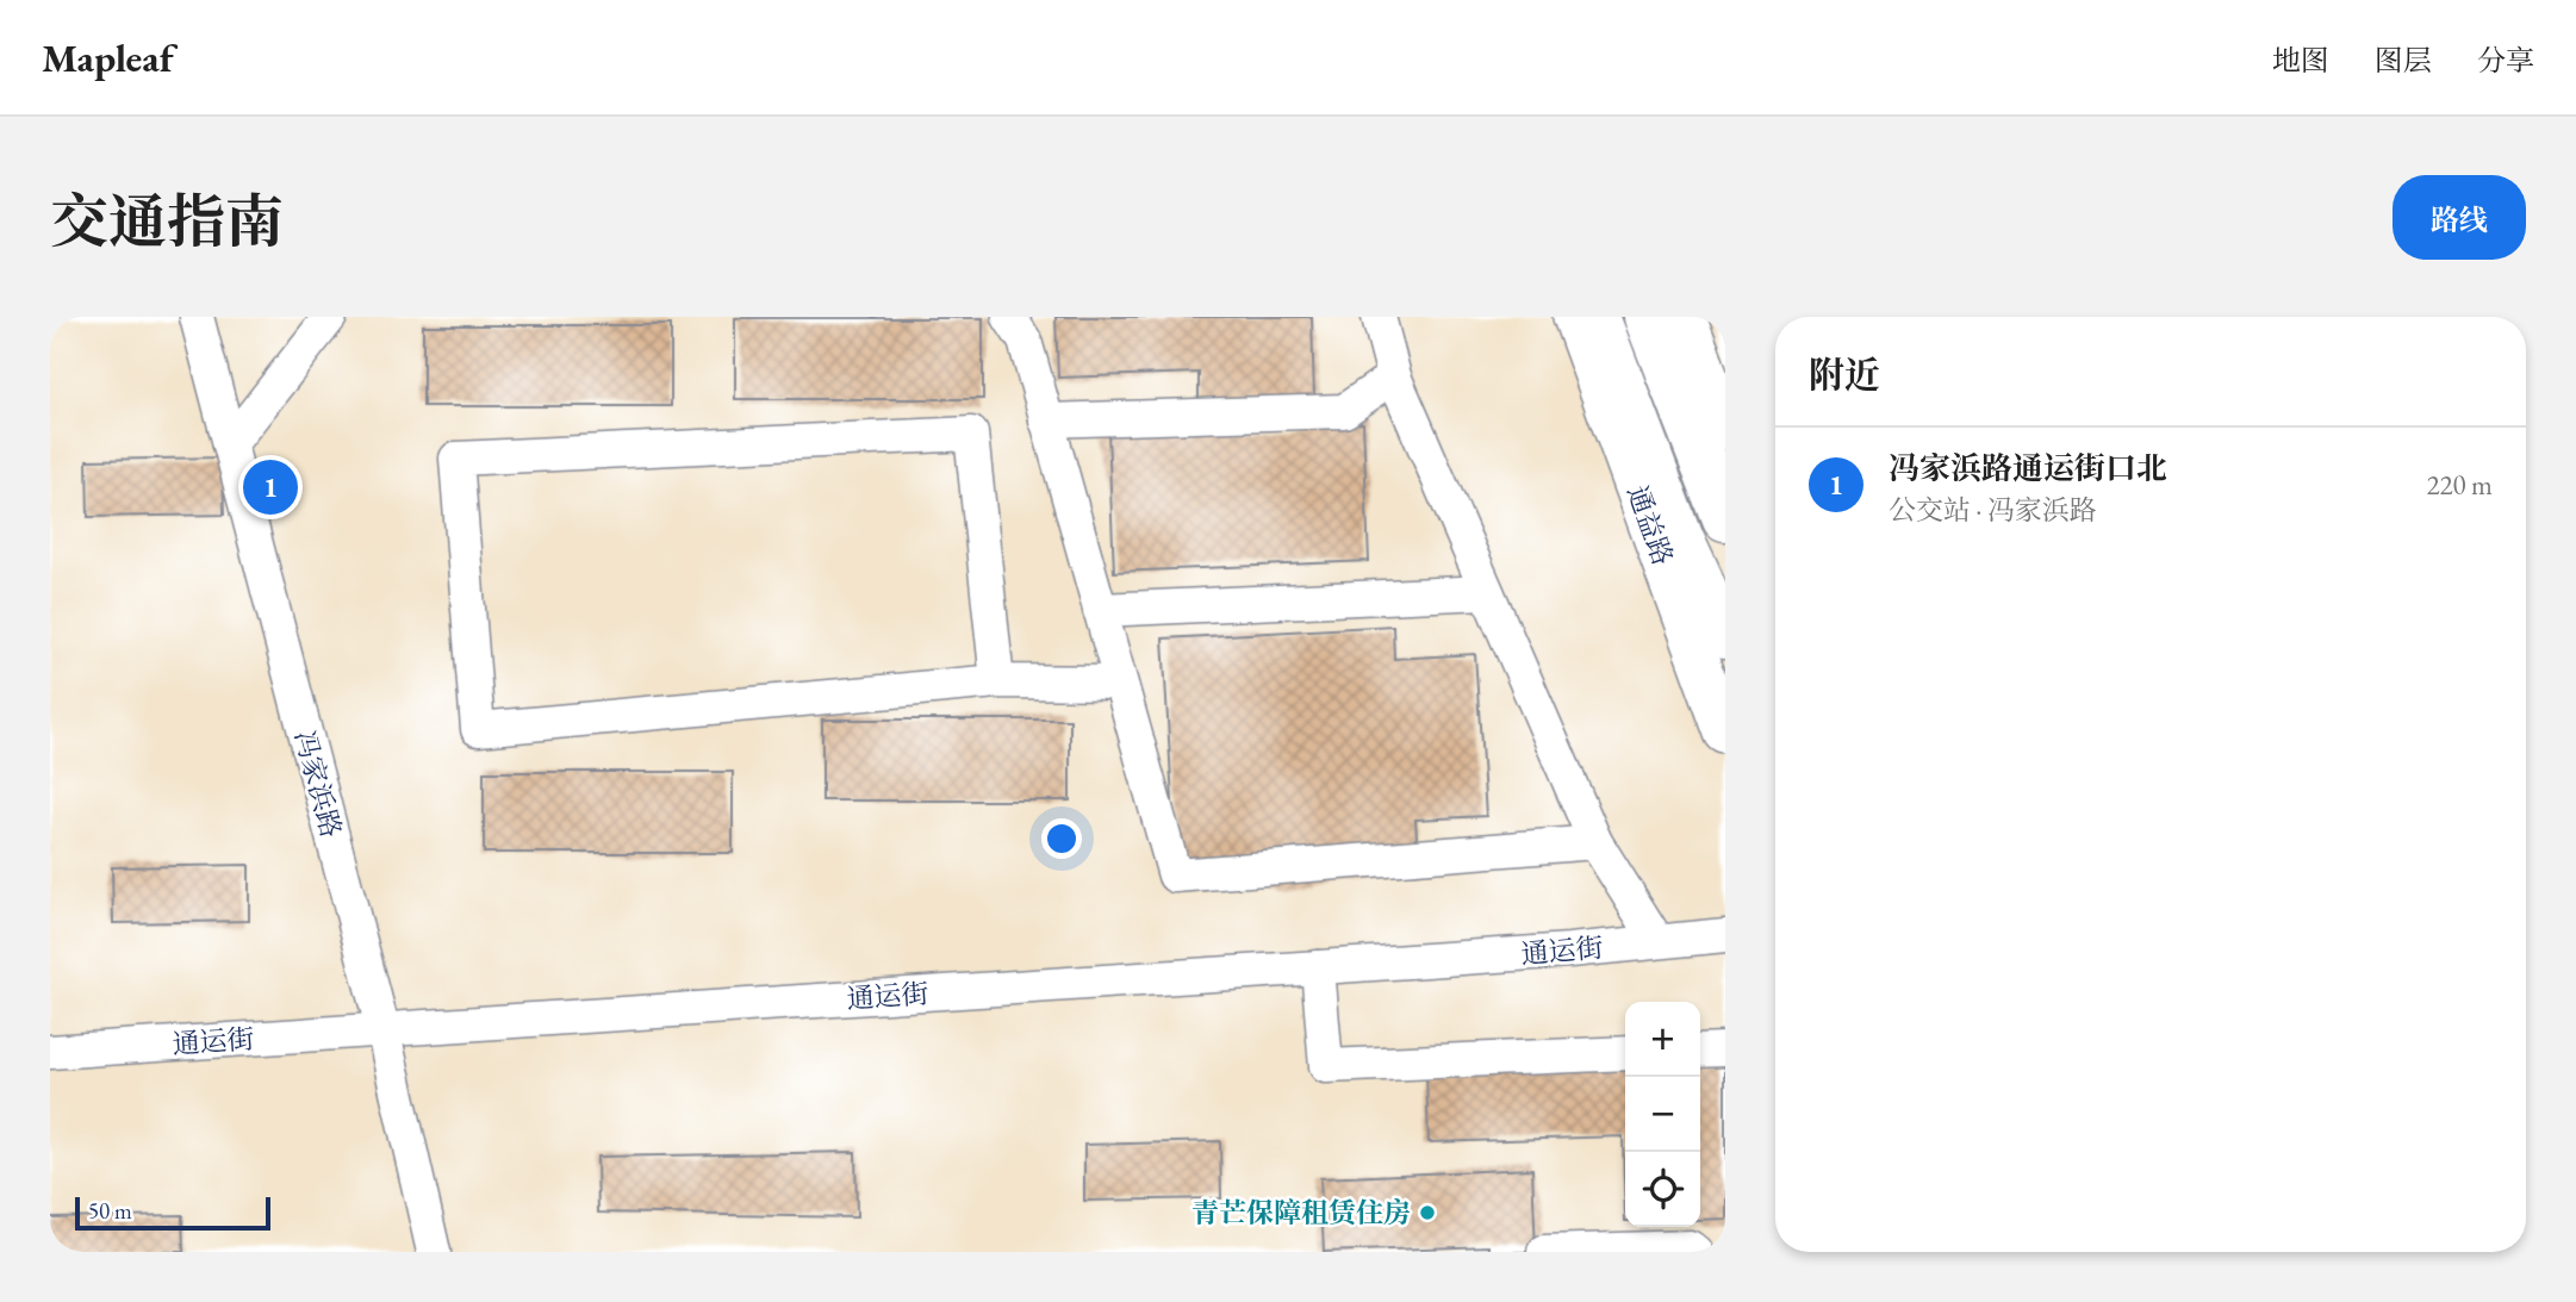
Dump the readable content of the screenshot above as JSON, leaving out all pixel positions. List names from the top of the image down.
{
  "streets": {
    "main road": ["通益路"],
    "street": ["冯家浜路", "通运街"]
  },
  "crossings": [
    ["冯家浜路", "通运街"]
  ],
  "places": ["青芒保障租赁住房"],
  "scale_bar": "50 m",
  "page": {
    "header": "Mapleaf",
    "nav": ["地图", "图层", "分享"],
    "title": "交通指南",
    "buttons": "路线",
    "heading": "附近",
    "list": [
      {
        "mark": "1",
        "name": "冯家浜路通运街口北",
        "note": "公交站 · 冯家浜路",
        "value": "220 m"
      }
    ],
    "pins": "1",
    "map_buttons": ["+", "−"],
    "scale": "50 m"
  }
}
